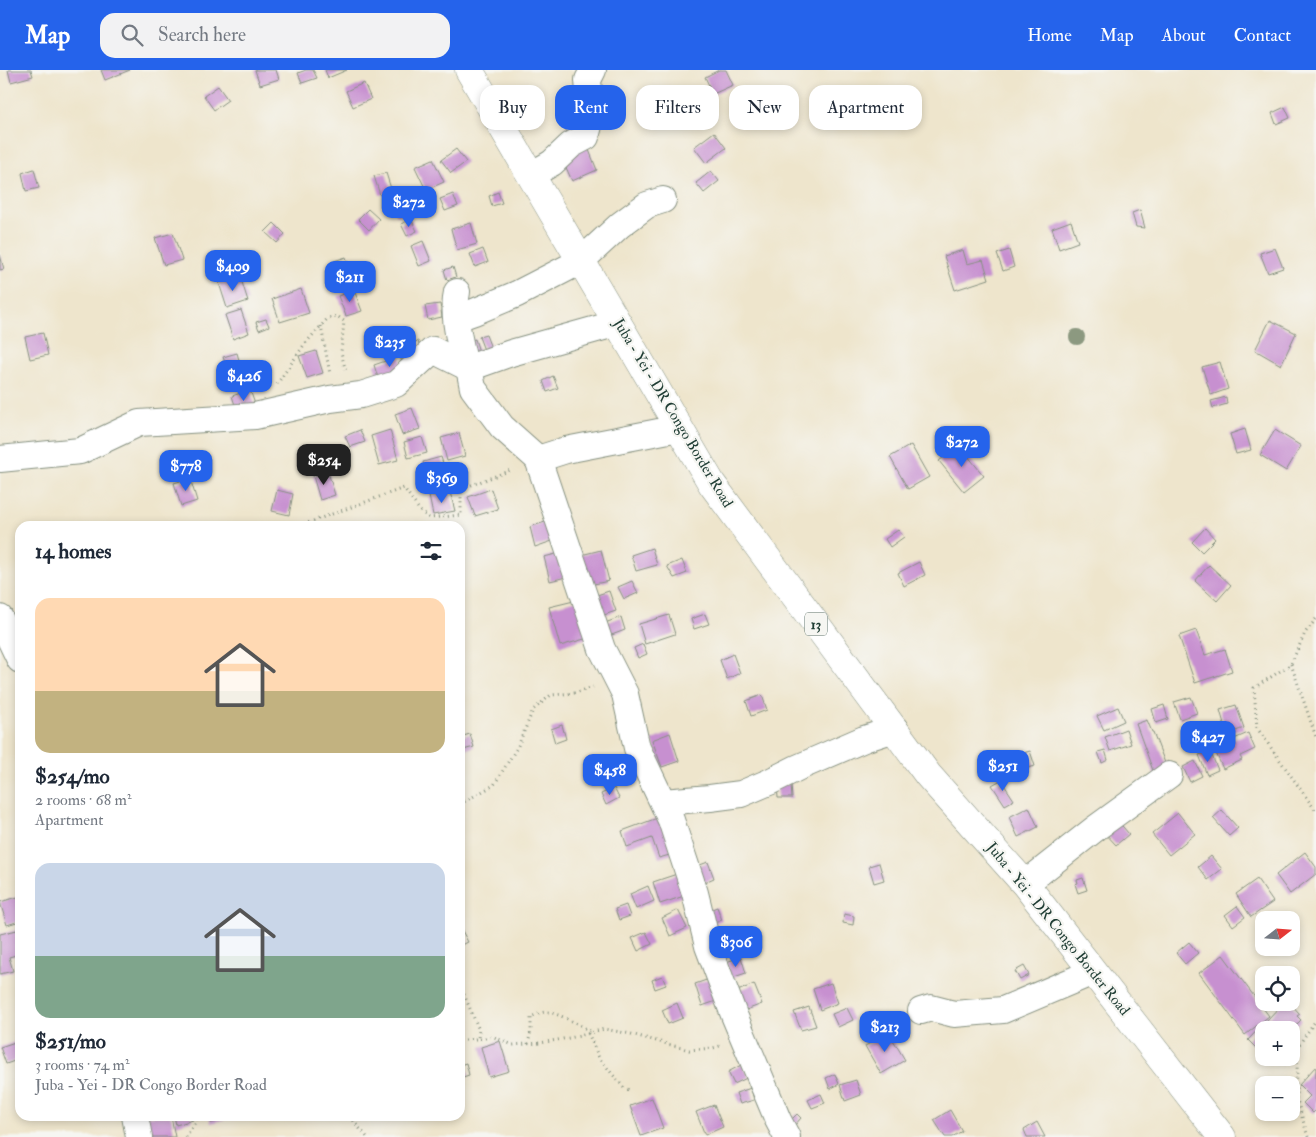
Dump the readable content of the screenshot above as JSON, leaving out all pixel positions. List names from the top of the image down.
{
  "streets": {
    "main road": ["Juba - Yei - DR Congo Border Road", "13"]
  },
  "north": "right",
  "page": {
    "header": "Map",
    "search": "Search here",
    "nav": [
      "Home",
      "Map",
      "About",
      "Contact"
    ],
    "chip": [
      "Buy",
      "Rent",
      "Filters",
      "New",
      "Apartment"
    ],
    "price": [
      "$272",
      "$409",
      "$211",
      "$235",
      "$426",
      "$272",
      "$254",
      "$778",
      "$369",
      "$427",
      "$251",
      "$458",
      "$306",
      "$213"
    ],
    "heading": "14 homes",
    "list": [
      {
        "name": "$254/mo",
        "note": "2 rooms · 68 m² · Apartment"
      },
      {
        "name": "$251/mo",
        "note": "3 rooms · 74 m² · Juba - Yei - DR Congo Border Road"
      }
    ],
    "map_buttons": ["+", "−"]
  }
}
